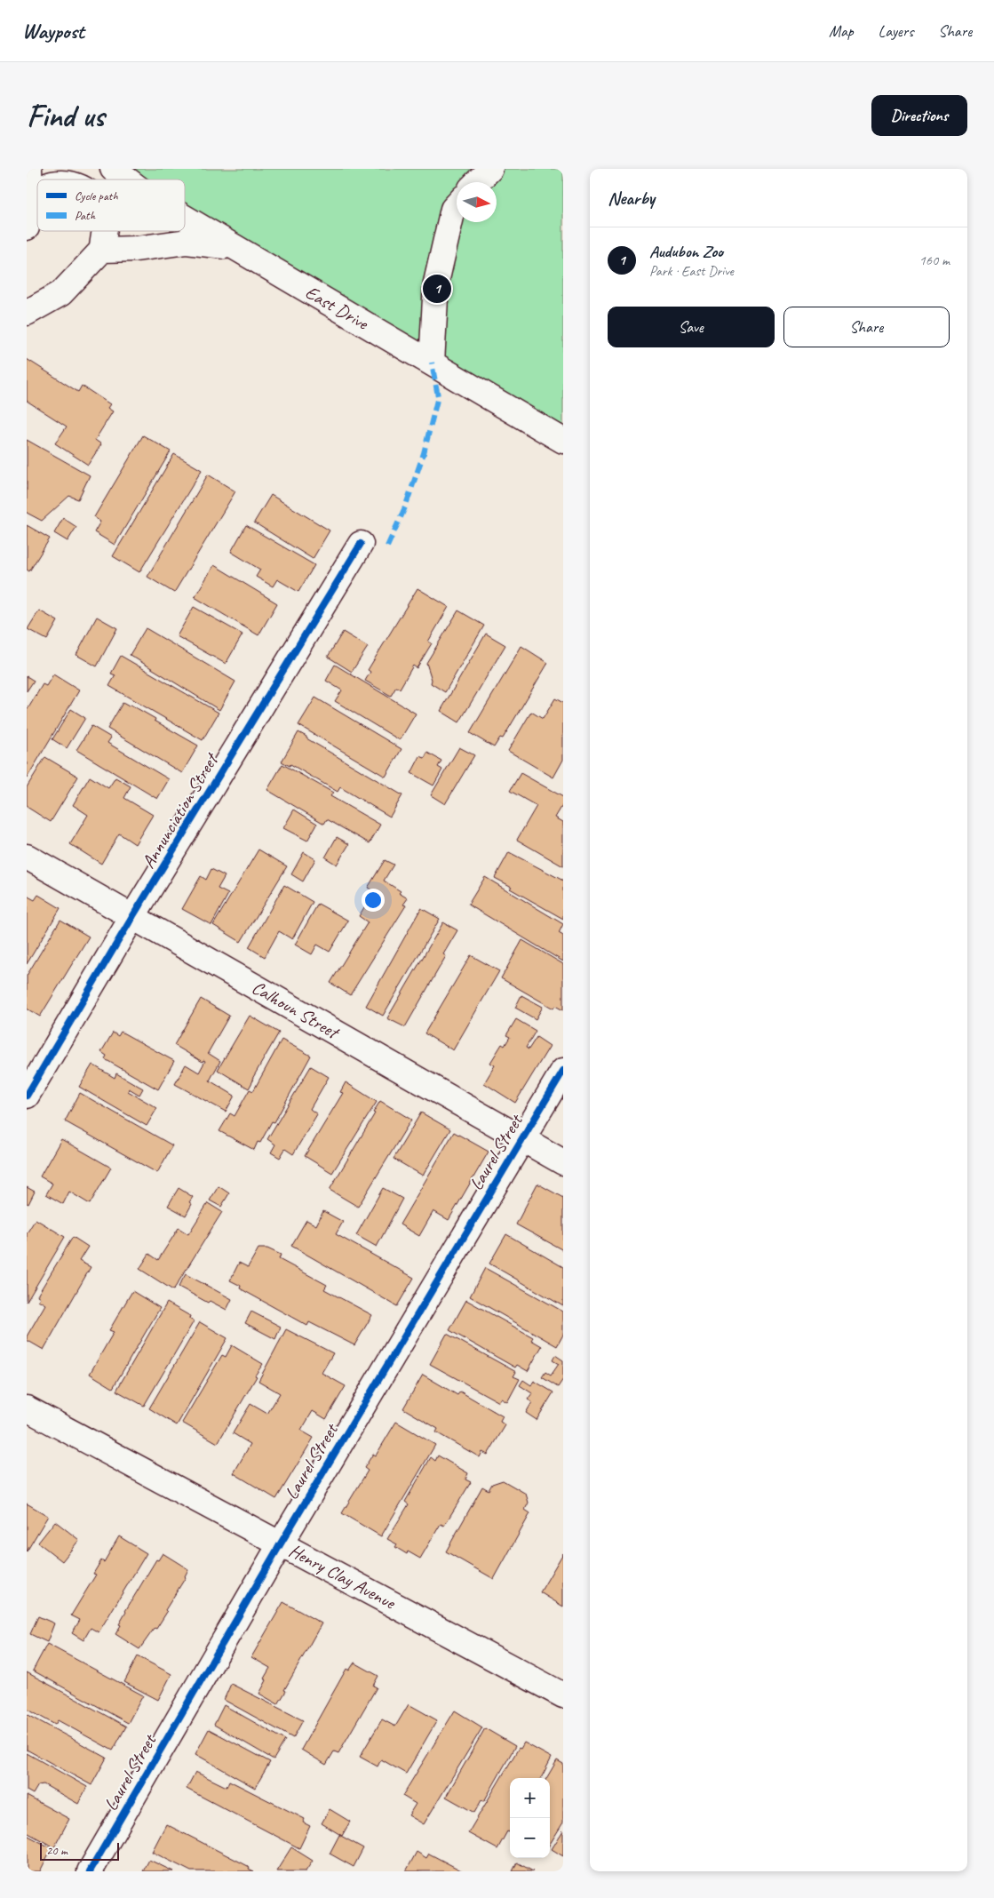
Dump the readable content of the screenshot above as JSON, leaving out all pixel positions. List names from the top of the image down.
{
  "streets": {
    "street": [
      "East Drive",
      "Annunciation Street",
      "Calhoun Street",
      "Laurel Street",
      "Henry Clay Avenue"
    ]
  },
  "crossings": [
    ["Annunciation Street", "Calhoun Street"],
    ["Calhoun Street", "Laurel Street"],
    ["Laurel Street", "Henry Clay Avenue"]
  ],
  "legend": ["Cycle path", "Path"],
  "scale_bar": "20 m",
  "north": "right",
  "page": {
    "header": "Waypost",
    "nav": ["Map", "Layers", "Share"],
    "buttons": [
      "Directions",
      ["Save", "Share"]
    ],
    "title": "Find us",
    "heading": "Nearby",
    "list": [
      {
        "mark": "1",
        "name": "Audubon Zoo",
        "note": "Park · East Drive",
        "value": "160 m"
      }
    ],
    "pins": "1",
    "map_buttons": ["+", "−"],
    "scale": "20 m"
  }
}
